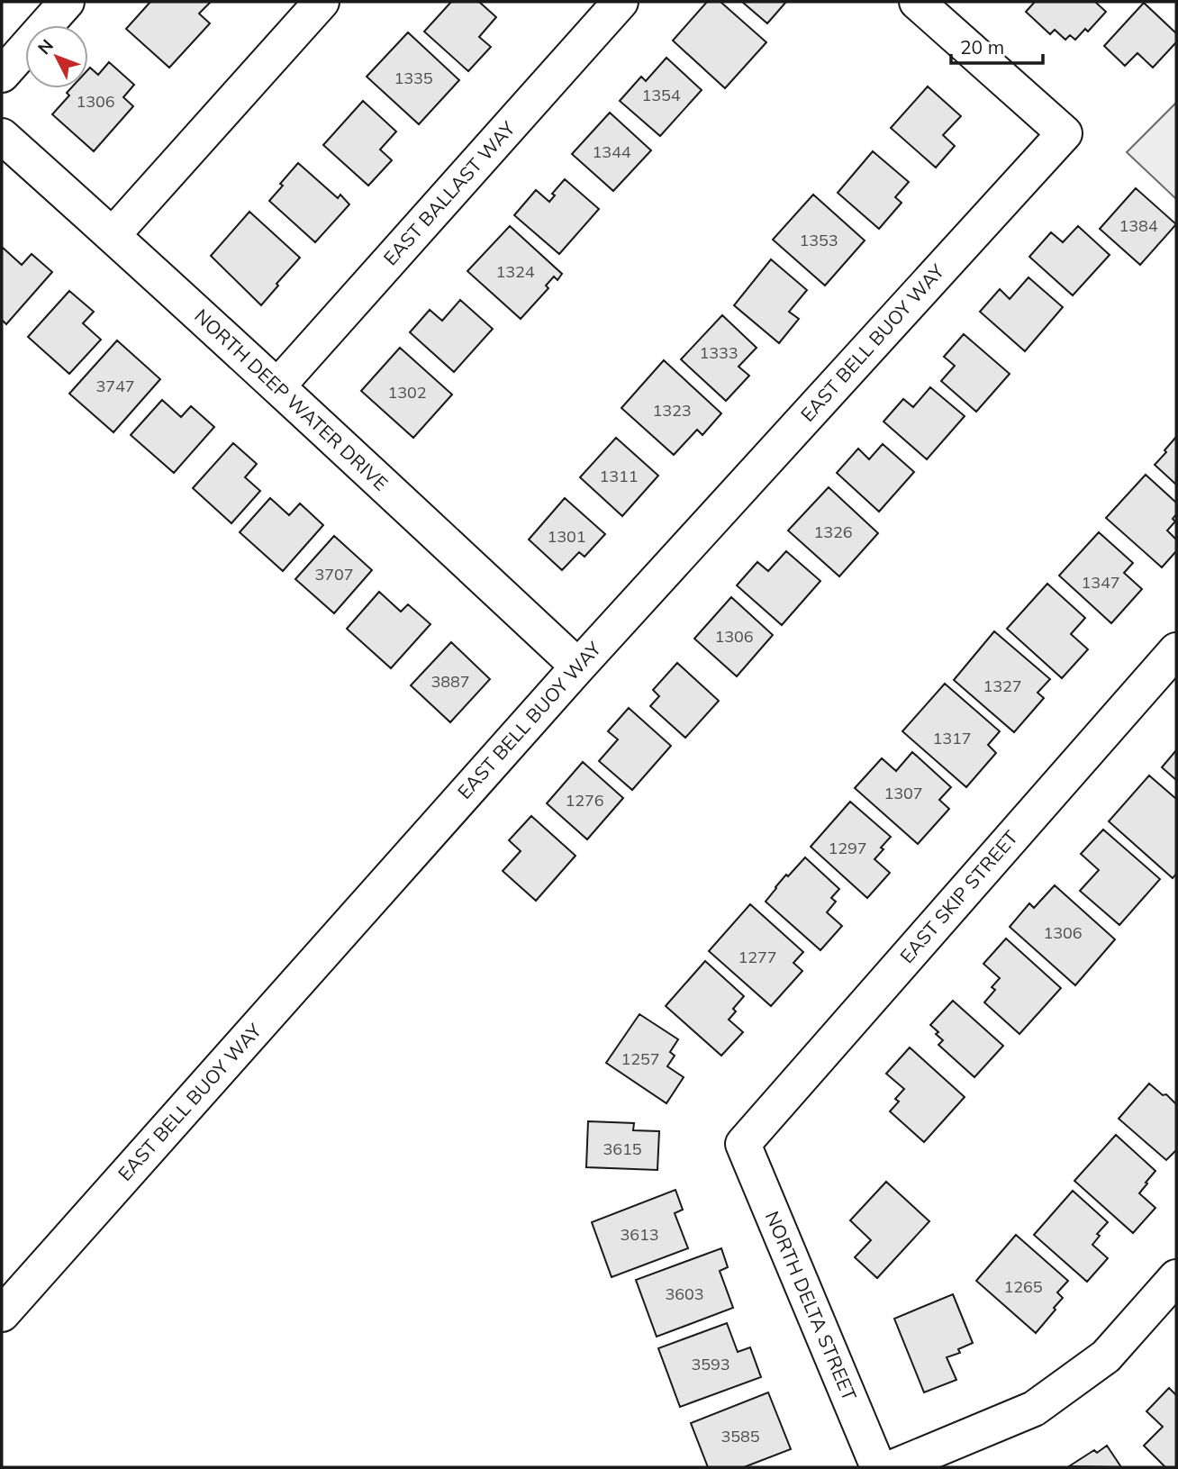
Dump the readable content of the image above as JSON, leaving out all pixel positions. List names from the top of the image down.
{
  "streets": {
    "street": [
      "EAST BALLAST WAY",
      "EAST BELL BUOY WAY",
      "NORTH DEEP WATER DRIVE",
      "EAST SKIP STREET",
      "NORTH DELTA STREET"
    ]
  },
  "crossings": [
    ["EAST BALLAST WAY", "NORTH DEEP WATER DRIVE"],
    ["EAST BELL BUOY WAY", "NORTH DEEP WATER DRIVE"],
    ["EAST SKIP STREET", "NORTH DELTA STREET"]
  ],
  "house_numbers": [
    "1335",
    "1354",
    "1306",
    "1344",
    "1384",
    "1353",
    "1324",
    "1333",
    "3747",
    "1302",
    "1323",
    "1311",
    "1326",
    "1301",
    "3707",
    "1347",
    "1306",
    "3887",
    "1327",
    "1317",
    "1307",
    "1276",
    "1297",
    "1306",
    "1277",
    "1257",
    "3615",
    "3613",
    "1265",
    "3603",
    "3593",
    "3585"
  ],
  "scale_bar": "20 m",
  "north": "top left"
}
